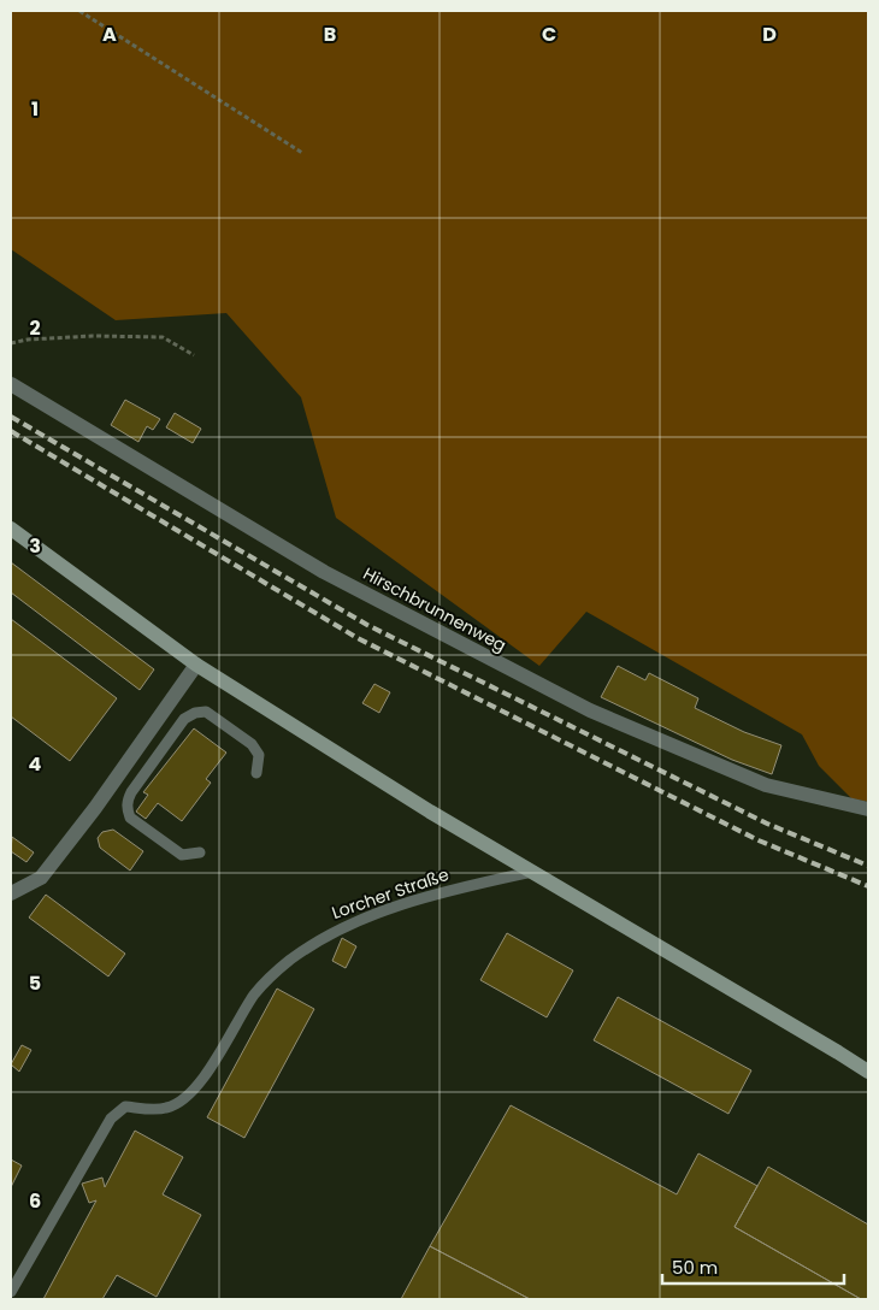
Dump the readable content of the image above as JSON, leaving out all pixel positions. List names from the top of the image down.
{
  "streets": {
    "street": ["Hirschbrunnenweg"],
    "lane": ["Lorcher Straße"]
  },
  "scale_bar": "50 m",
  "grid": {
    "columns": [
      "A",
      "B",
      "C",
      "D"
    ],
    "rows": [
      "1",
      "2",
      "3",
      "4",
      "5",
      "6"
    ]
  }
}
